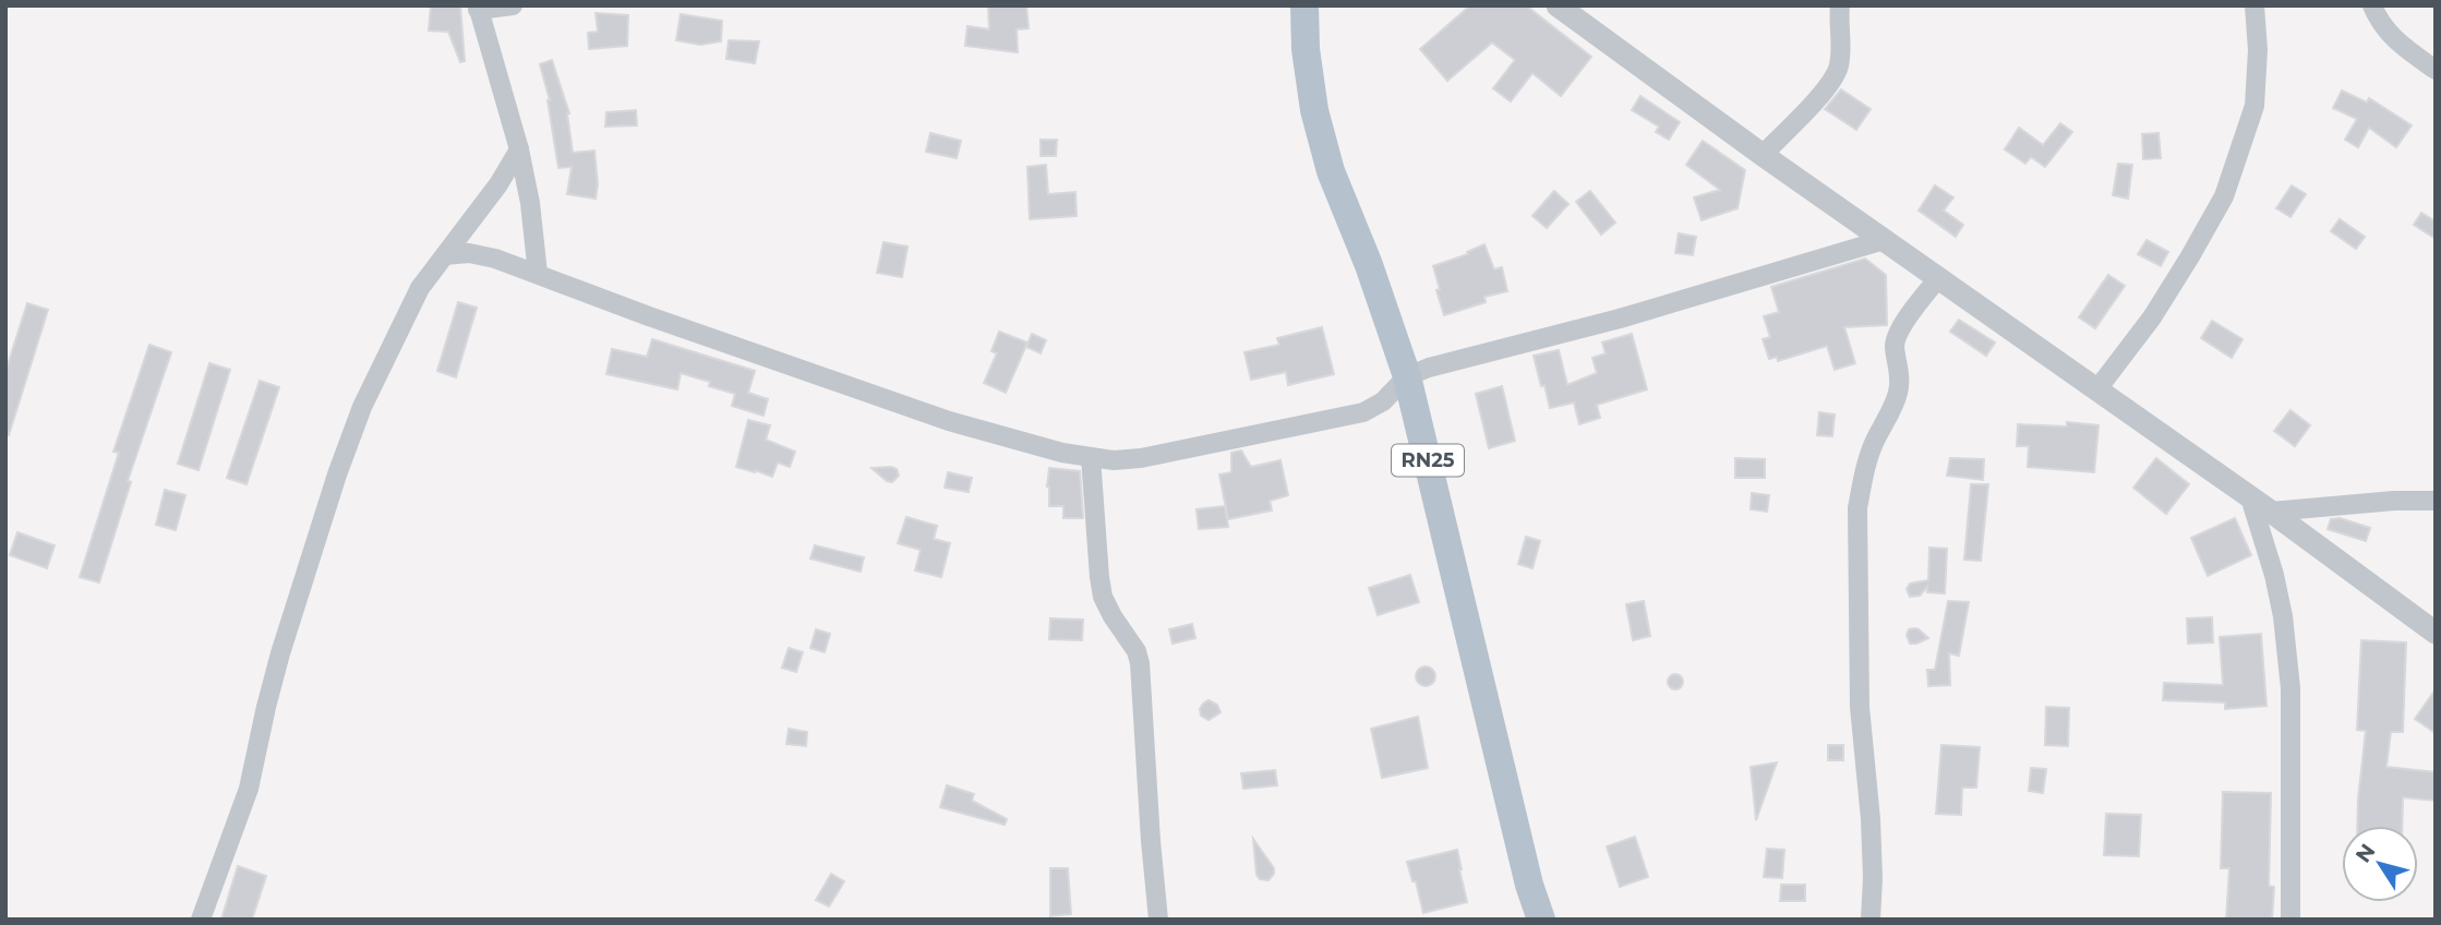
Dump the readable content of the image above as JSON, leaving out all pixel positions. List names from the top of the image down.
{
  "streets": {
    "main road": ["RN25"]
  },
  "north": "top left"
}
